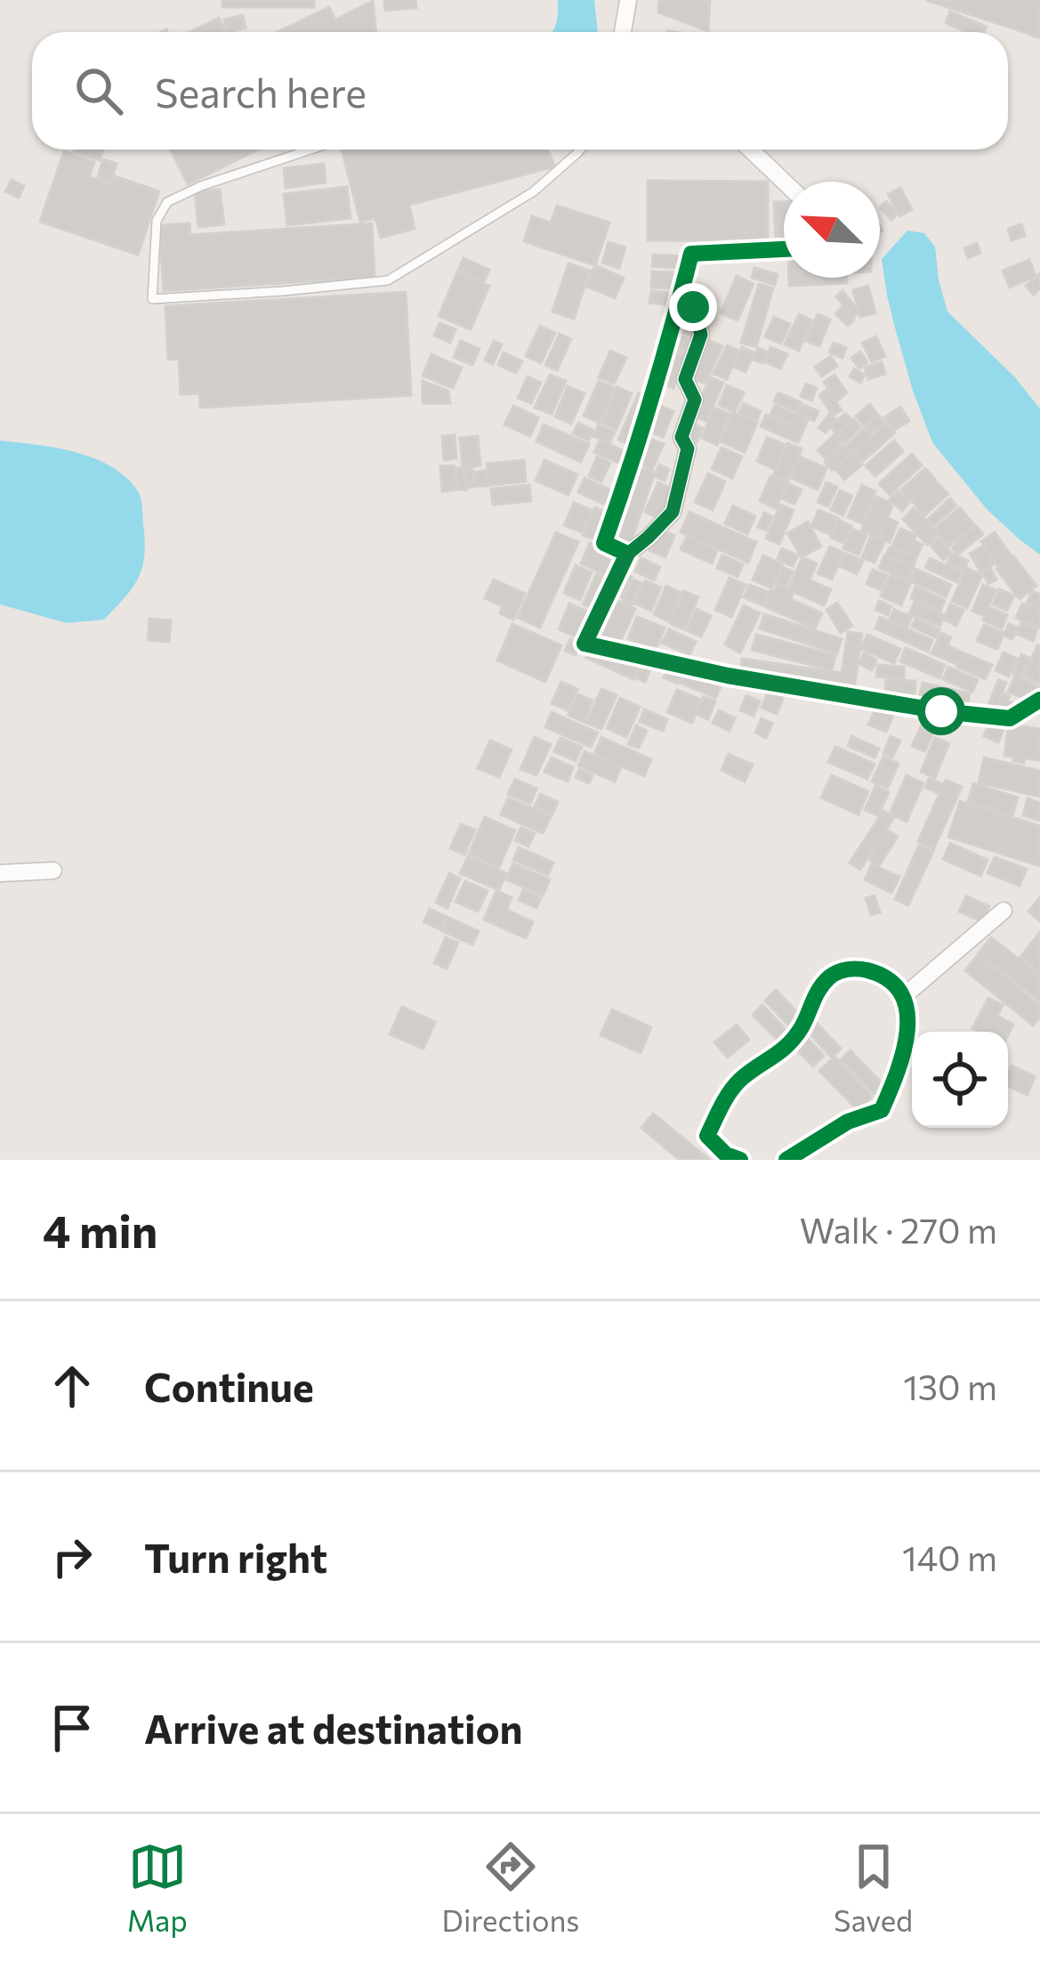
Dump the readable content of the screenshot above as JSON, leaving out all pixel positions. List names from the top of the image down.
{
  "north": "top left",
  "page": {
    "search": "Search here",
    "heading": ["4 min", "Walk · 270 m"],
    "list": [
      ["Continue", "130 m"],
      ["Turn right", "140 m"],
      "Arrive at destination"
    ],
    "nav": ["Map", "Directions", "Saved"]
  }
}
